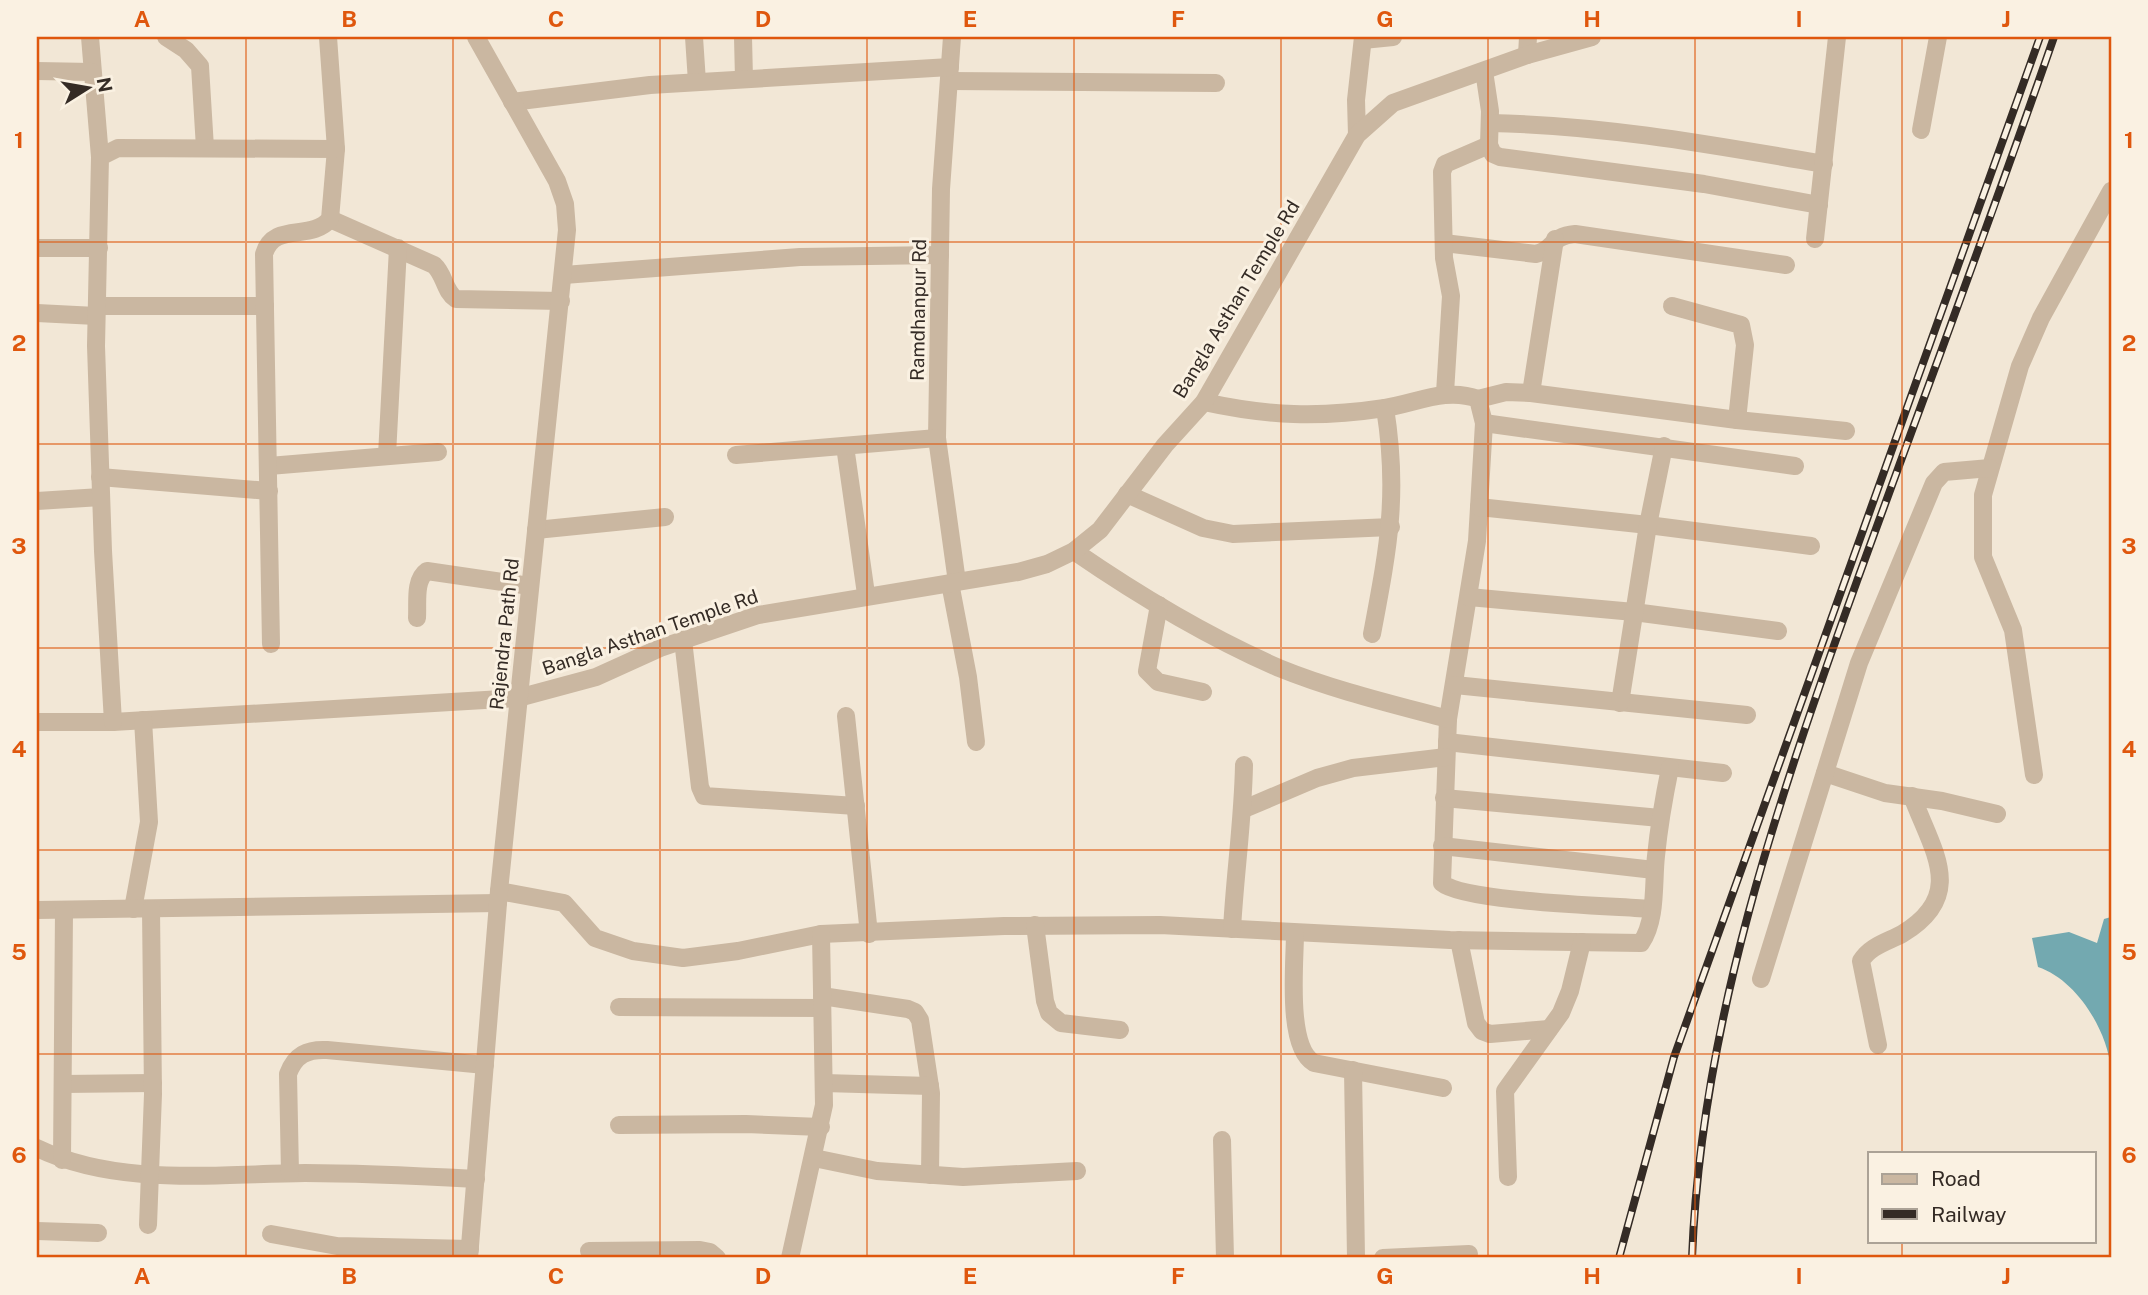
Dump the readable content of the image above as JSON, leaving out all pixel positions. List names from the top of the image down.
{
  "streets": {
    "street": ["Bangla Asthan Temple Rd", "Ramdhanpur Rd", "Rajendra Path Rd"]
  },
  "crossings": [
    ["Bangla Asthan Temple Rd", "Ramdhanpur Rd"],
    ["Bangla Asthan Temple Rd", "Rajendra Path Rd"]
  ],
  "legend": ["Road", "Railway"],
  "north": "right",
  "grid": {
    "columns": [
      "A",
      "B",
      "C",
      "D",
      "E",
      "F",
      "G",
      "H",
      "I",
      "J"
    ],
    "rows": [
      "1",
      "2",
      "3",
      "4",
      "5",
      "6"
    ]
  }
}
